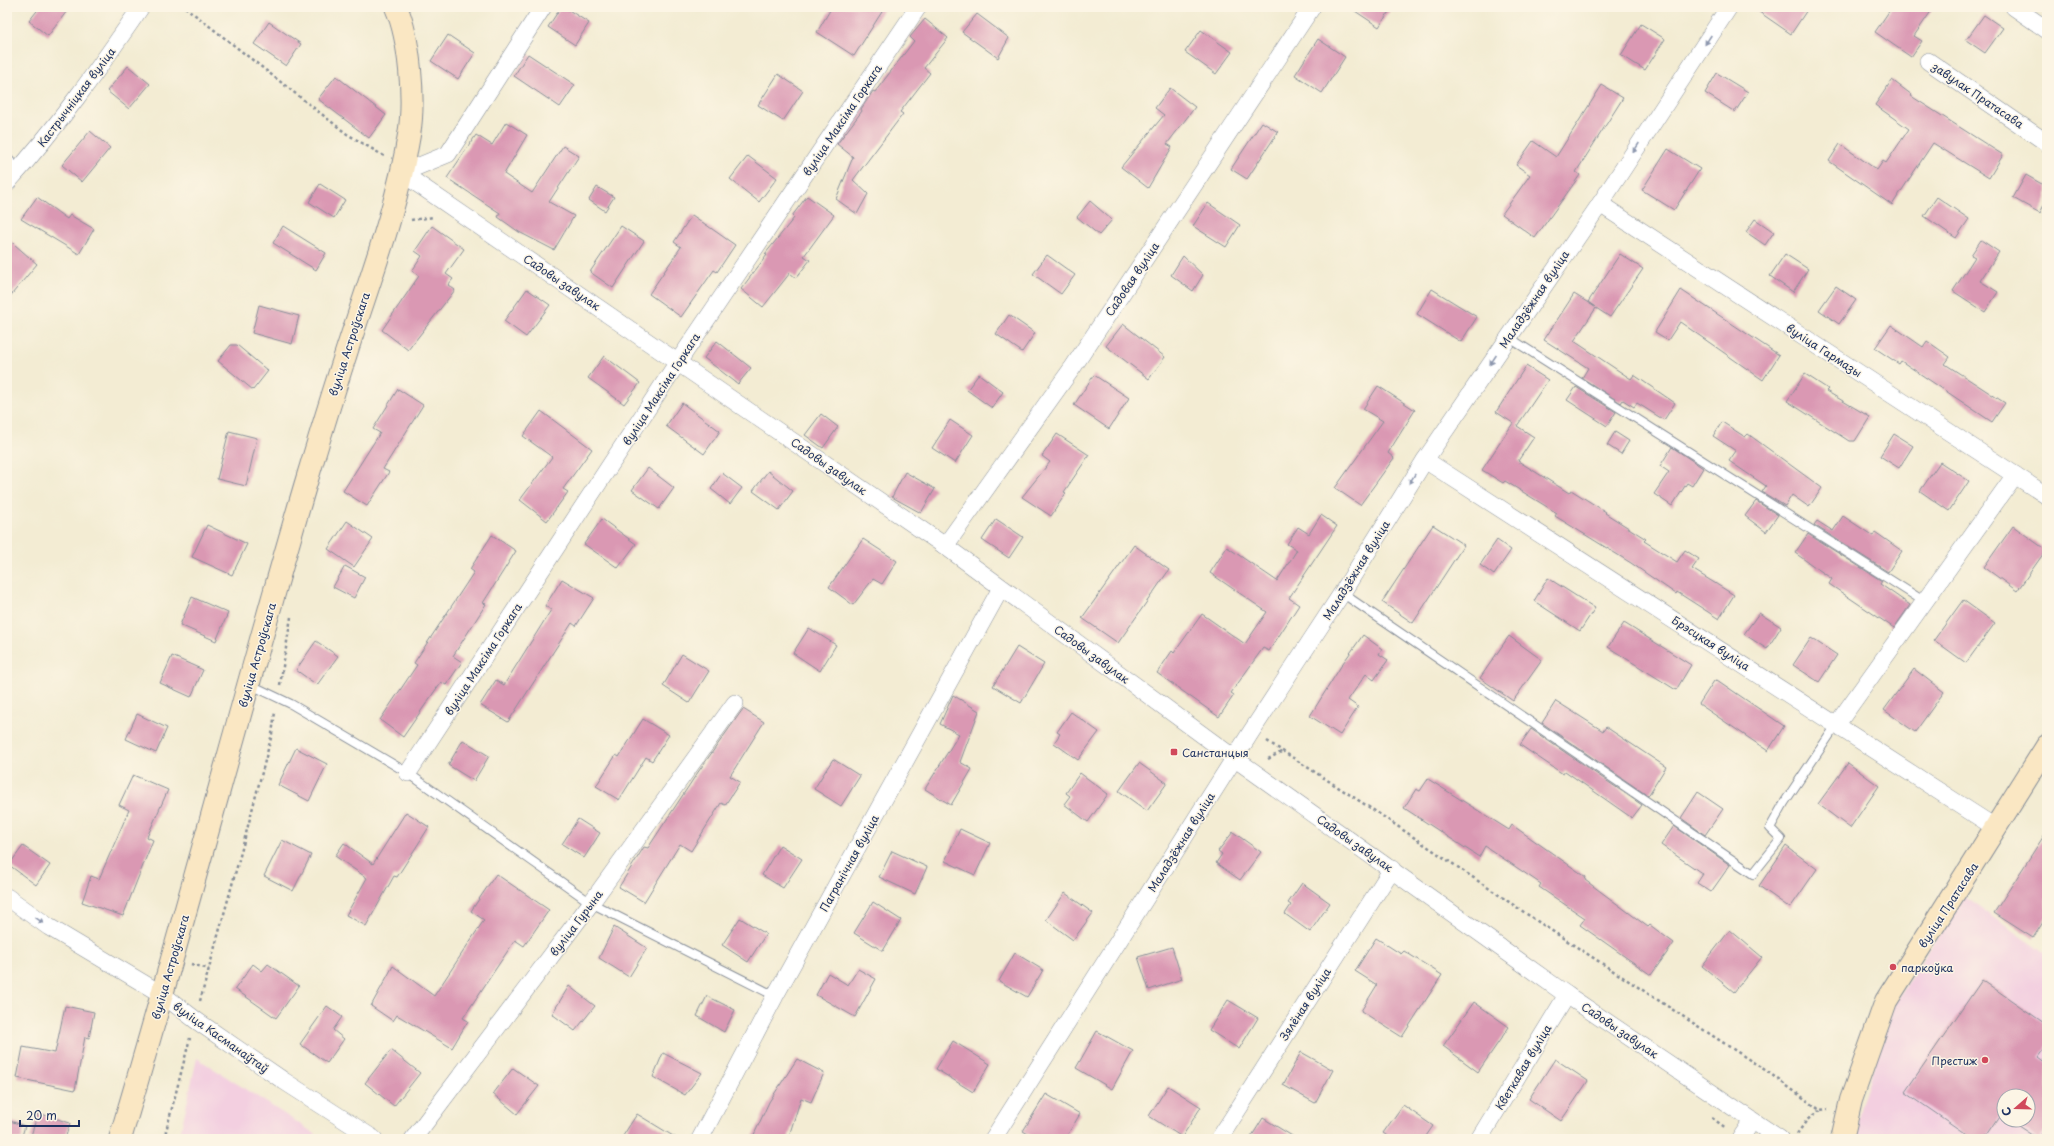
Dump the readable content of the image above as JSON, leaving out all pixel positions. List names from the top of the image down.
{
  "streets": {
    "street": [
      "завулак Пратасава",
      "Кастрычніцкая вуліца",
      "вуліца Максіма Горкага",
      "Садовая вуліца",
      "Садовы завулак",
      "Маладзёжная вуліца",
      "вуліца Астроўскага",
      "вуліца Гармазы",
      "Брэсцкая вуліца",
      "Пагранічная вуліца",
      "вуліца Пратасава",
      "вуліца Гурына",
      "Зялёная вуліца",
      "вуліца Касманаўтаў",
      "Кветкавая вуліца"
    ]
  },
  "crossings": [
    ["вуліца Максіма Горкага", "Садовы завулак"],
    ["Садовая вуліца", "Садовы завулак"],
    ["Садовы завулак", "Маладзёжная вуліца"],
    ["Садовы завулак", "вуліца Астроўскага"],
    ["Садовы завулак", "Пагранічная вуліца"],
    ["Садовы завулак", "Зялёная вуліца"],
    ["Садовы завулак", "Кветкавая вуліца"],
    ["Маладзёжная вуліца", "вуліца Гармазы"],
    ["Маладзёжная вуліца", "Брэсцкая вуліца"],
    ["вуліца Астроўскага", "вуліца Касманаўтаў"],
    ["Брэсцкая вуліца", "вуліца Пратасава"]
  ],
  "one_way": ["Маладзёжная вуліца", "вуліца Касманаўтаў"],
  "places": {
    "transit": ["Санстанцыя"],
    "other": ["паркоўка", "Престиж"]
  },
  "scale_bar": "20 m",
  "north": "left"
}
